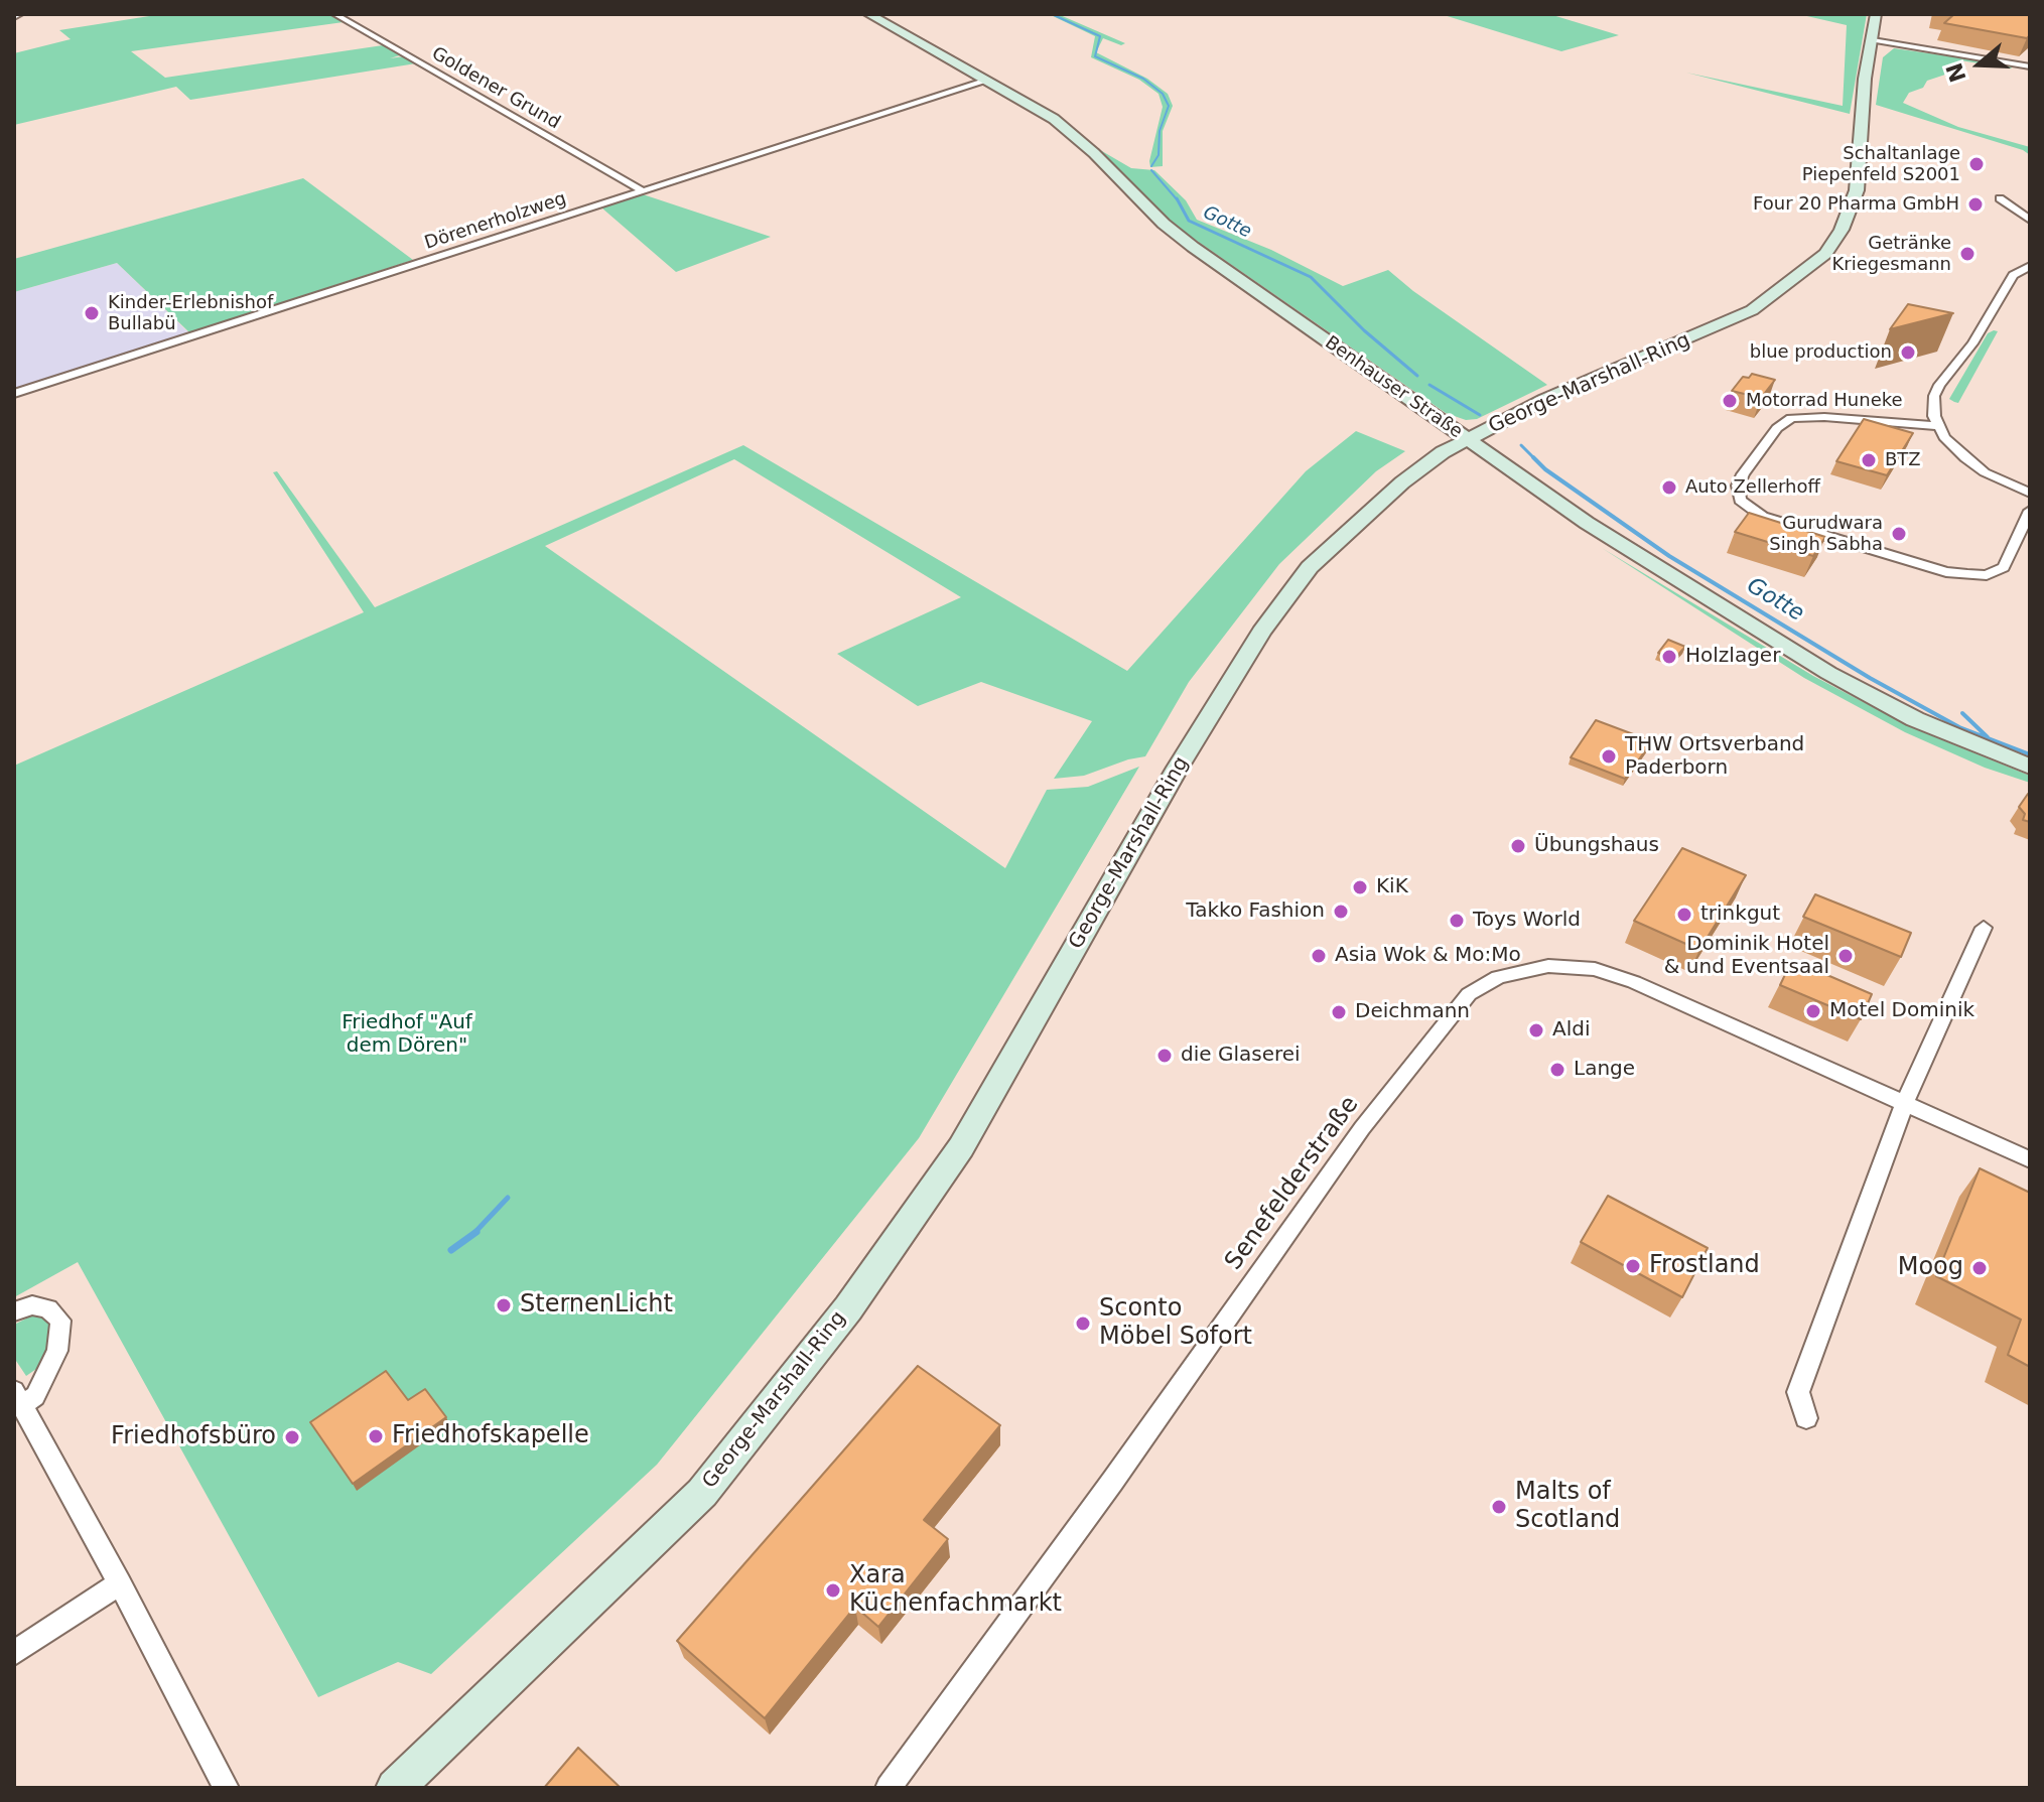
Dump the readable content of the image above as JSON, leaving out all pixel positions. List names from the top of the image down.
{
  "streets": {
    "main road": ["George-Marshall-Ring", "Benhauser Straße"],
    "street": ["Goldener Grund", "Dörenerholzweg", "Senefelderstraße"]
  },
  "crossings": [
    ["Goldener Grund", "Dörenerholzweg"],
    ["Dörenerholzweg", "Benhauser Straße"],
    ["George-Marshall-Ring", "Benhauser Straße"]
  ],
  "water": ["Gotte"],
  "parks": ["Friedhof \"Auf dem Dören\""],
  "places": [
    "Schaltanlage Piepenfeld S2001",
    "Four 20 Pharma GmbH",
    "Getränke Kriegesmann",
    "Kinder-Erlebnishof Bullabü",
    "blue production",
    "Motorrad Huneke",
    "BTZ",
    "Auto Zellerhoff",
    "Gurudwara Singh Sabha",
    "Holzlager",
    "THW Ortsverband Paderborn",
    "Übungshaus",
    "KiK",
    "Takko Fashion",
    "trinkgut",
    "Toys World",
    "Asia Wok & Mo:Mo",
    "Dominik Hotel & und Eventsaal",
    "Motel Dominik",
    "Deichmann",
    "Aldi",
    "die Glaserei",
    "Lange",
    "Frostland",
    "Moog",
    "SternenLicht",
    "Sconto Möbel Sofort",
    "Friedhofskapelle",
    "Friedhofsbüro",
    "Malts of Scotland",
    "Xara Küchenfachmarkt"
  ],
  "north": "left"
}
